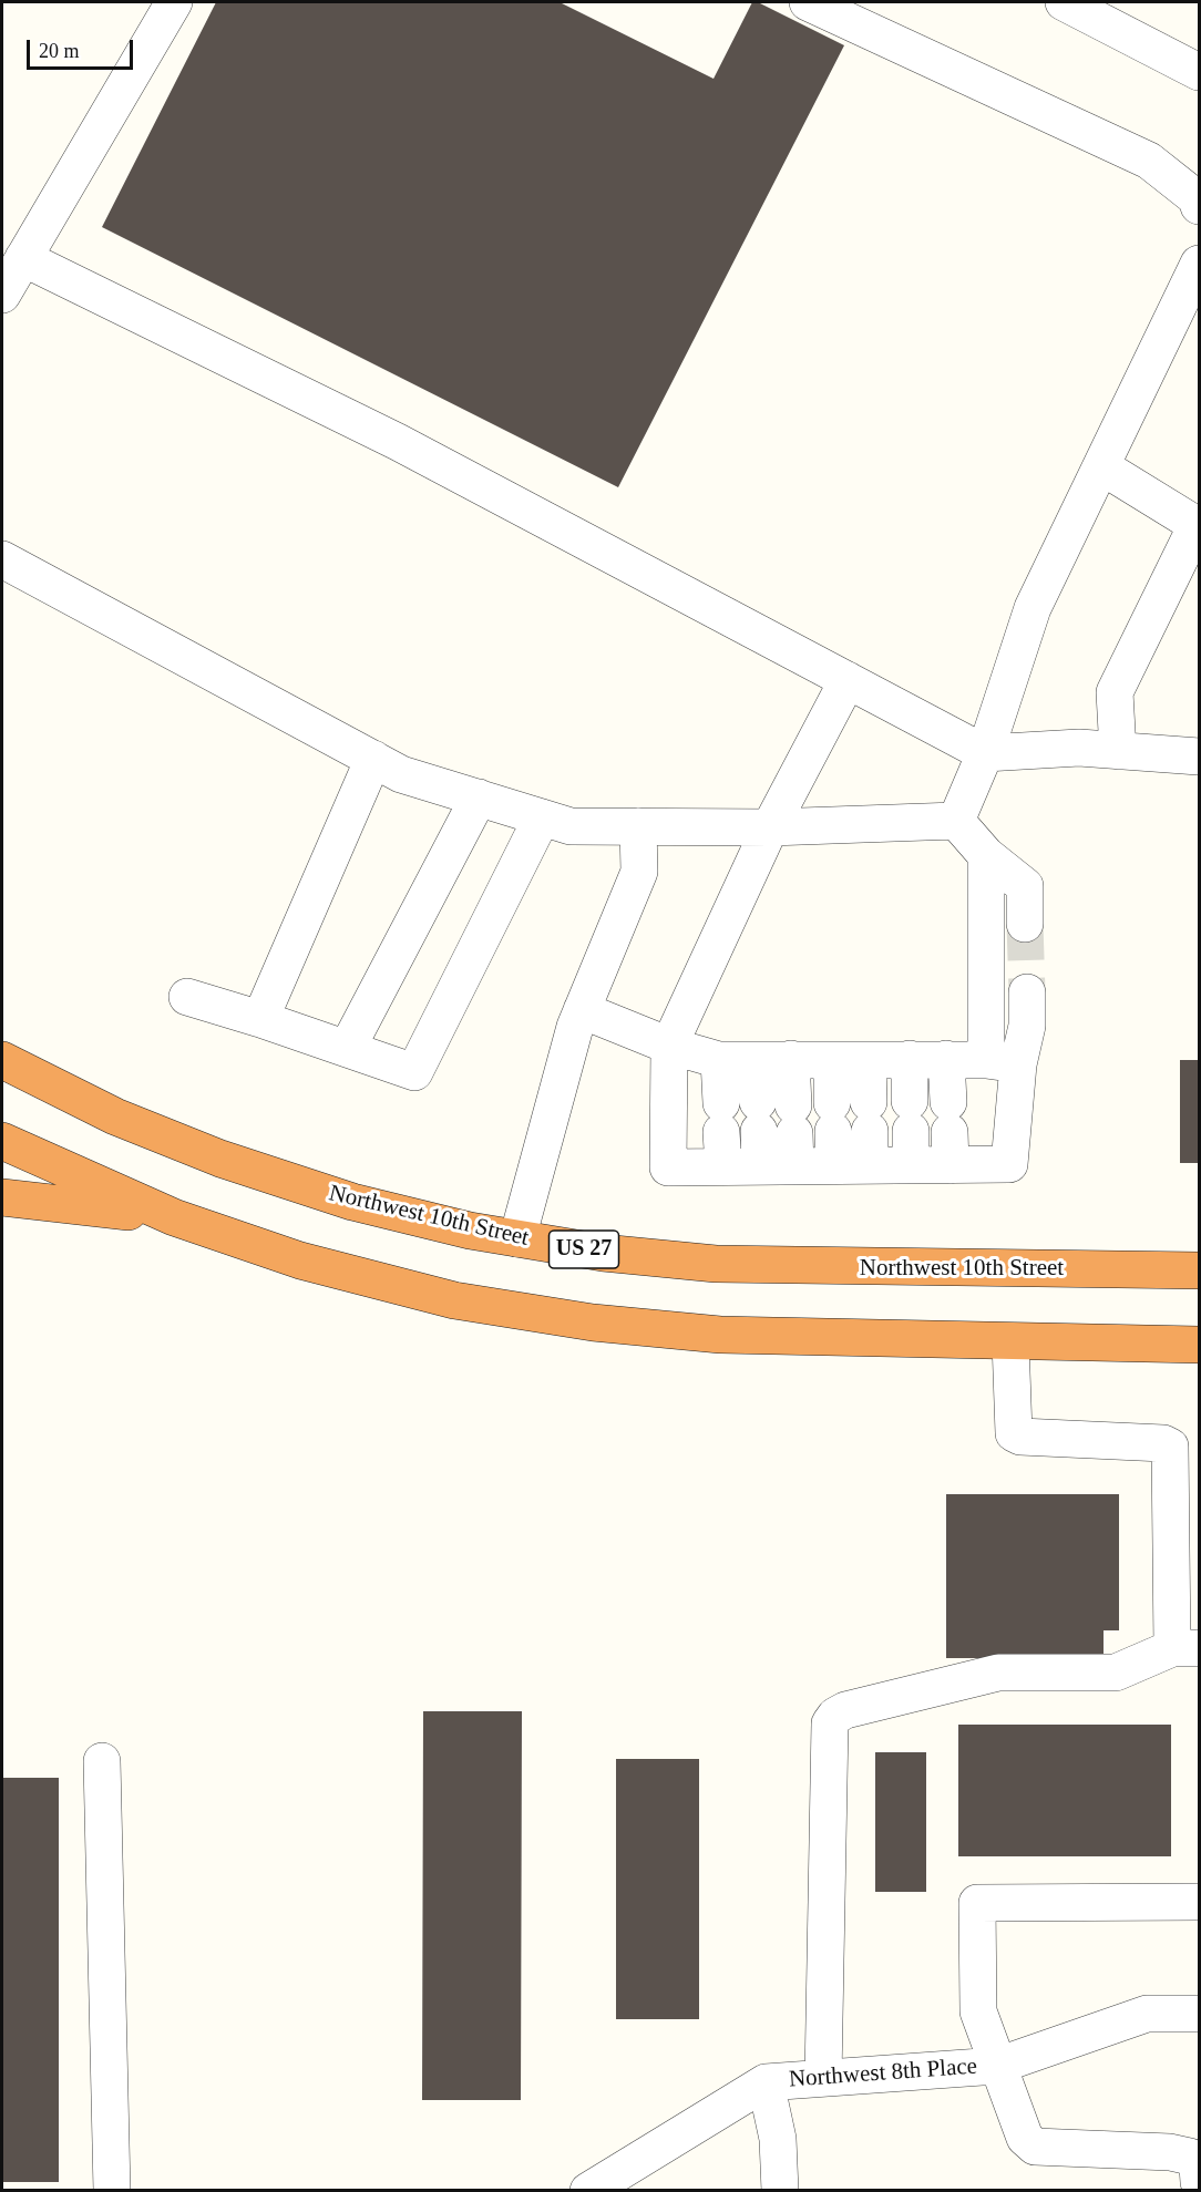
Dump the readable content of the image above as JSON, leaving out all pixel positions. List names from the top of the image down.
{
  "streets": {
    "highway": ["Northwest 10th Street", "US 27"],
    "street": ["Northwest 8th Place"]
  },
  "scale_bar": "20 m"
}
